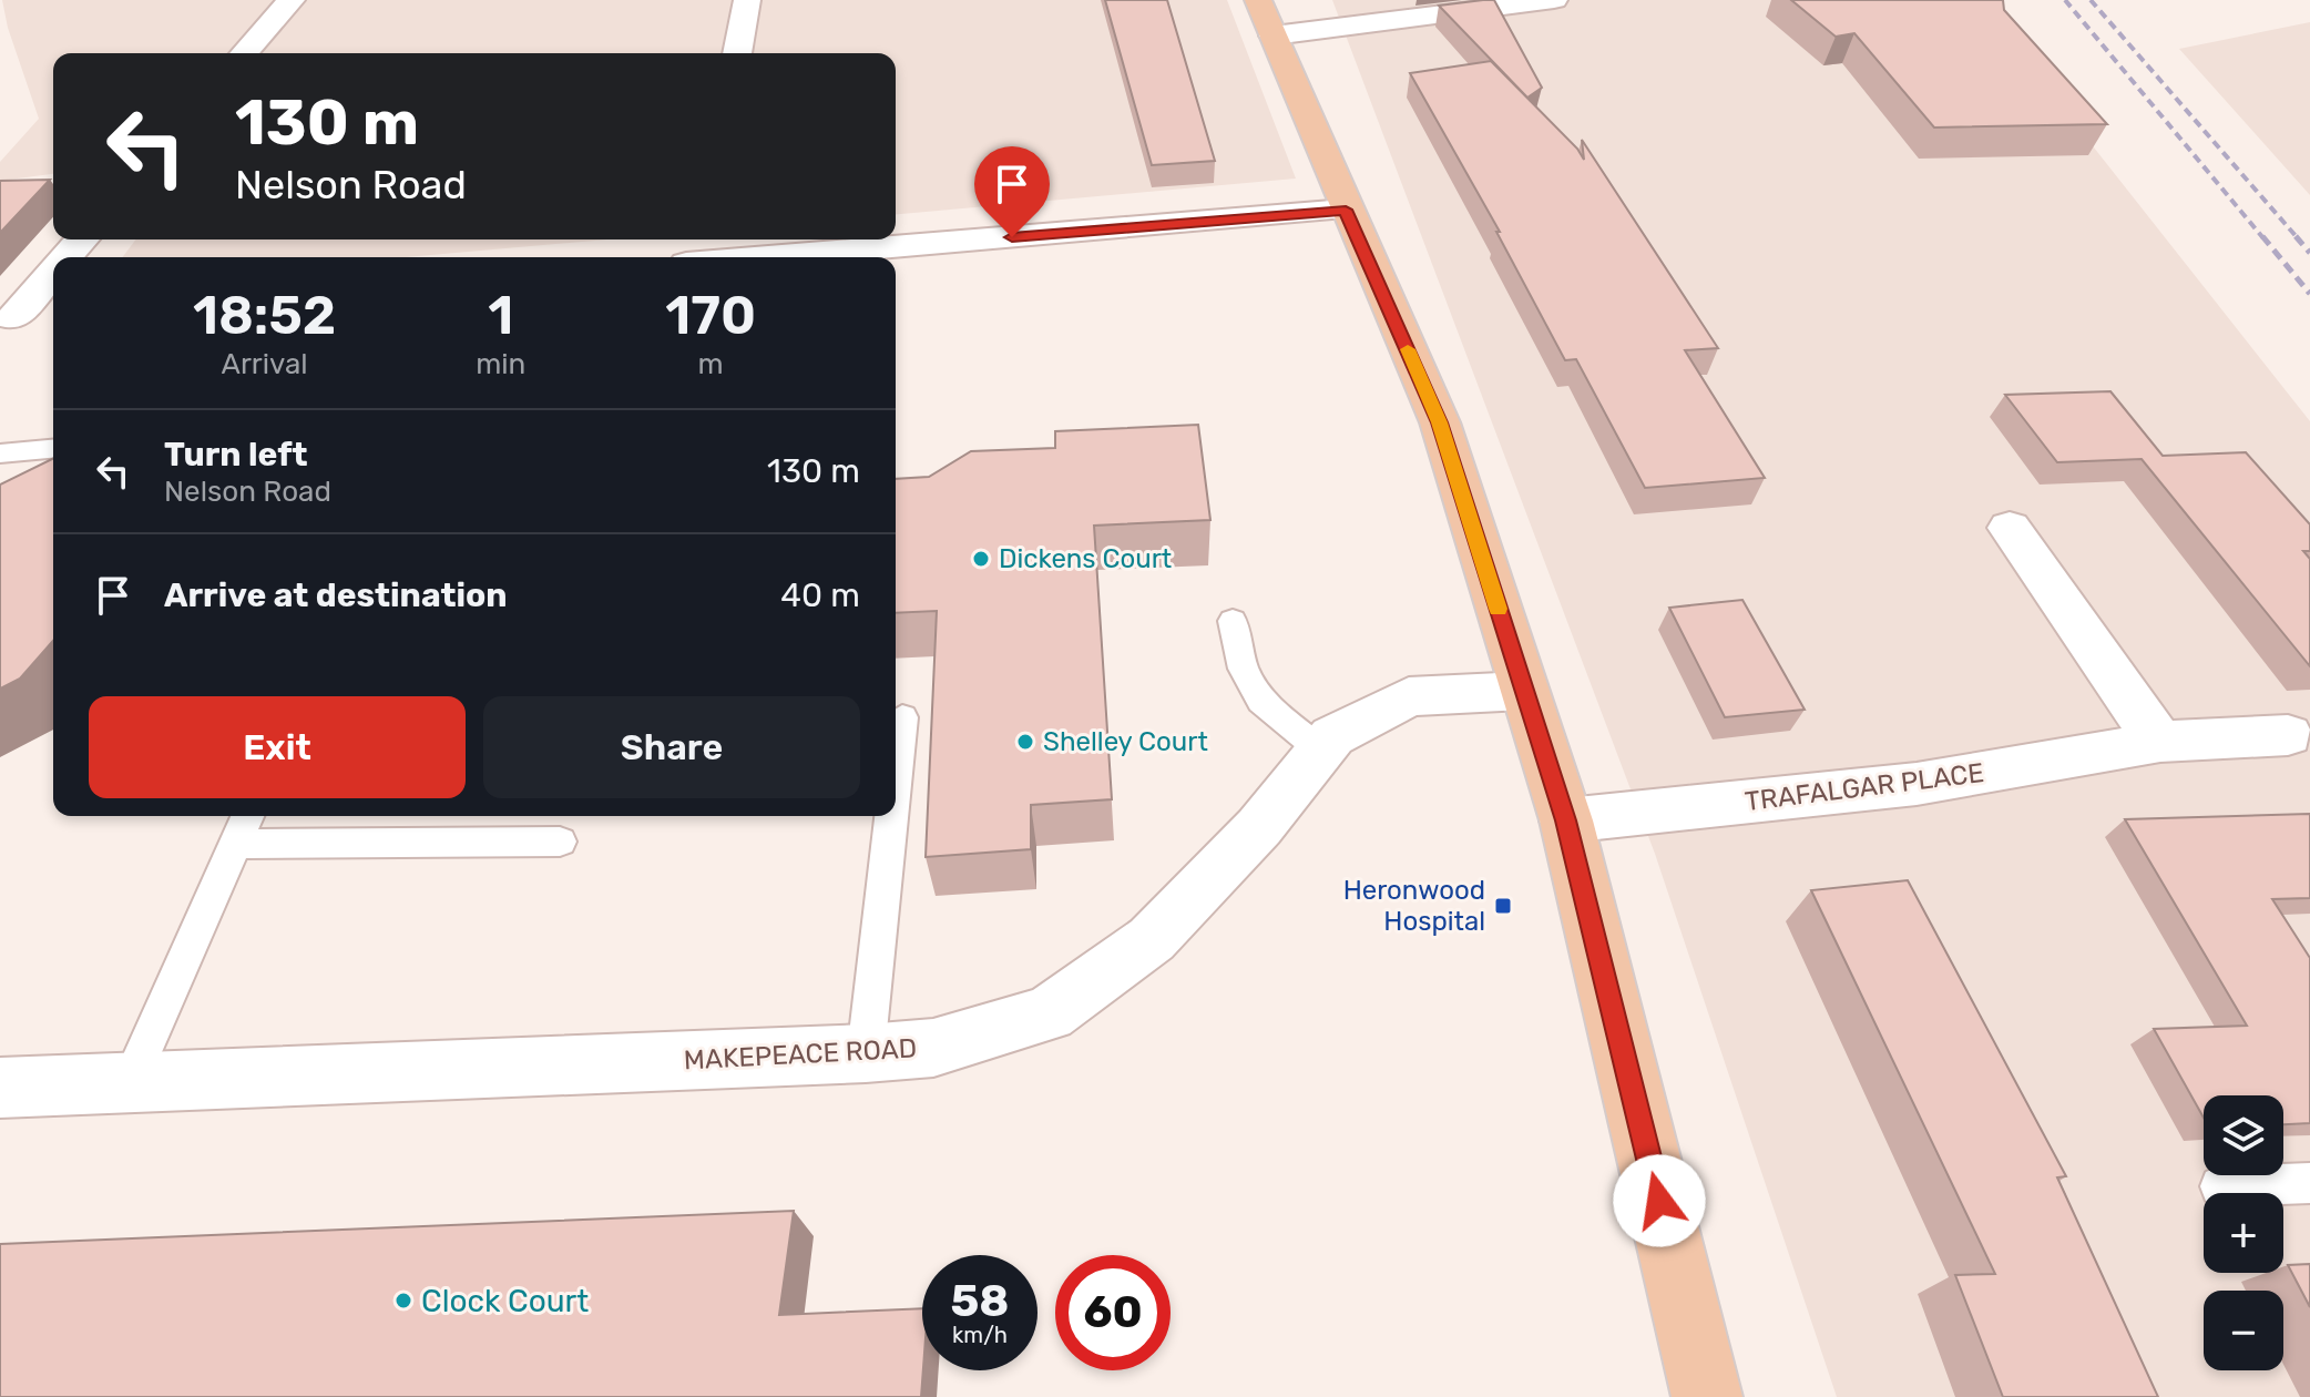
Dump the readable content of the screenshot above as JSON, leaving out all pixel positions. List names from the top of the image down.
{
  "streets": {
    "street": ["TRAFALGAR PLACE", "MAKEPEACE ROAD"]
  },
  "places": {
    "other": ["Dickens Court", "Shelley Court", "Clock Court"],
    "transit": ["Heronwood Hospital"]
  },
  "page": {
    "turn": ["130 m", "Nelson Road"],
    "eta": [
      "18:52",
      "Arrival",
      "1",
      "min",
      "170",
      "m"
    ],
    "list": [
      {
        "name": "Turn left",
        "note": "Nelson Road",
        "value": "130 m"
      },
      {
        "name": "Arrive at destination",
        "value": "40 m"
      }
    ],
    "buttons": ["Exit", "Share"],
    "map_buttons": ["+", "−"],
    "speed": "58 km/h",
    "limit": "60"
  }
}
